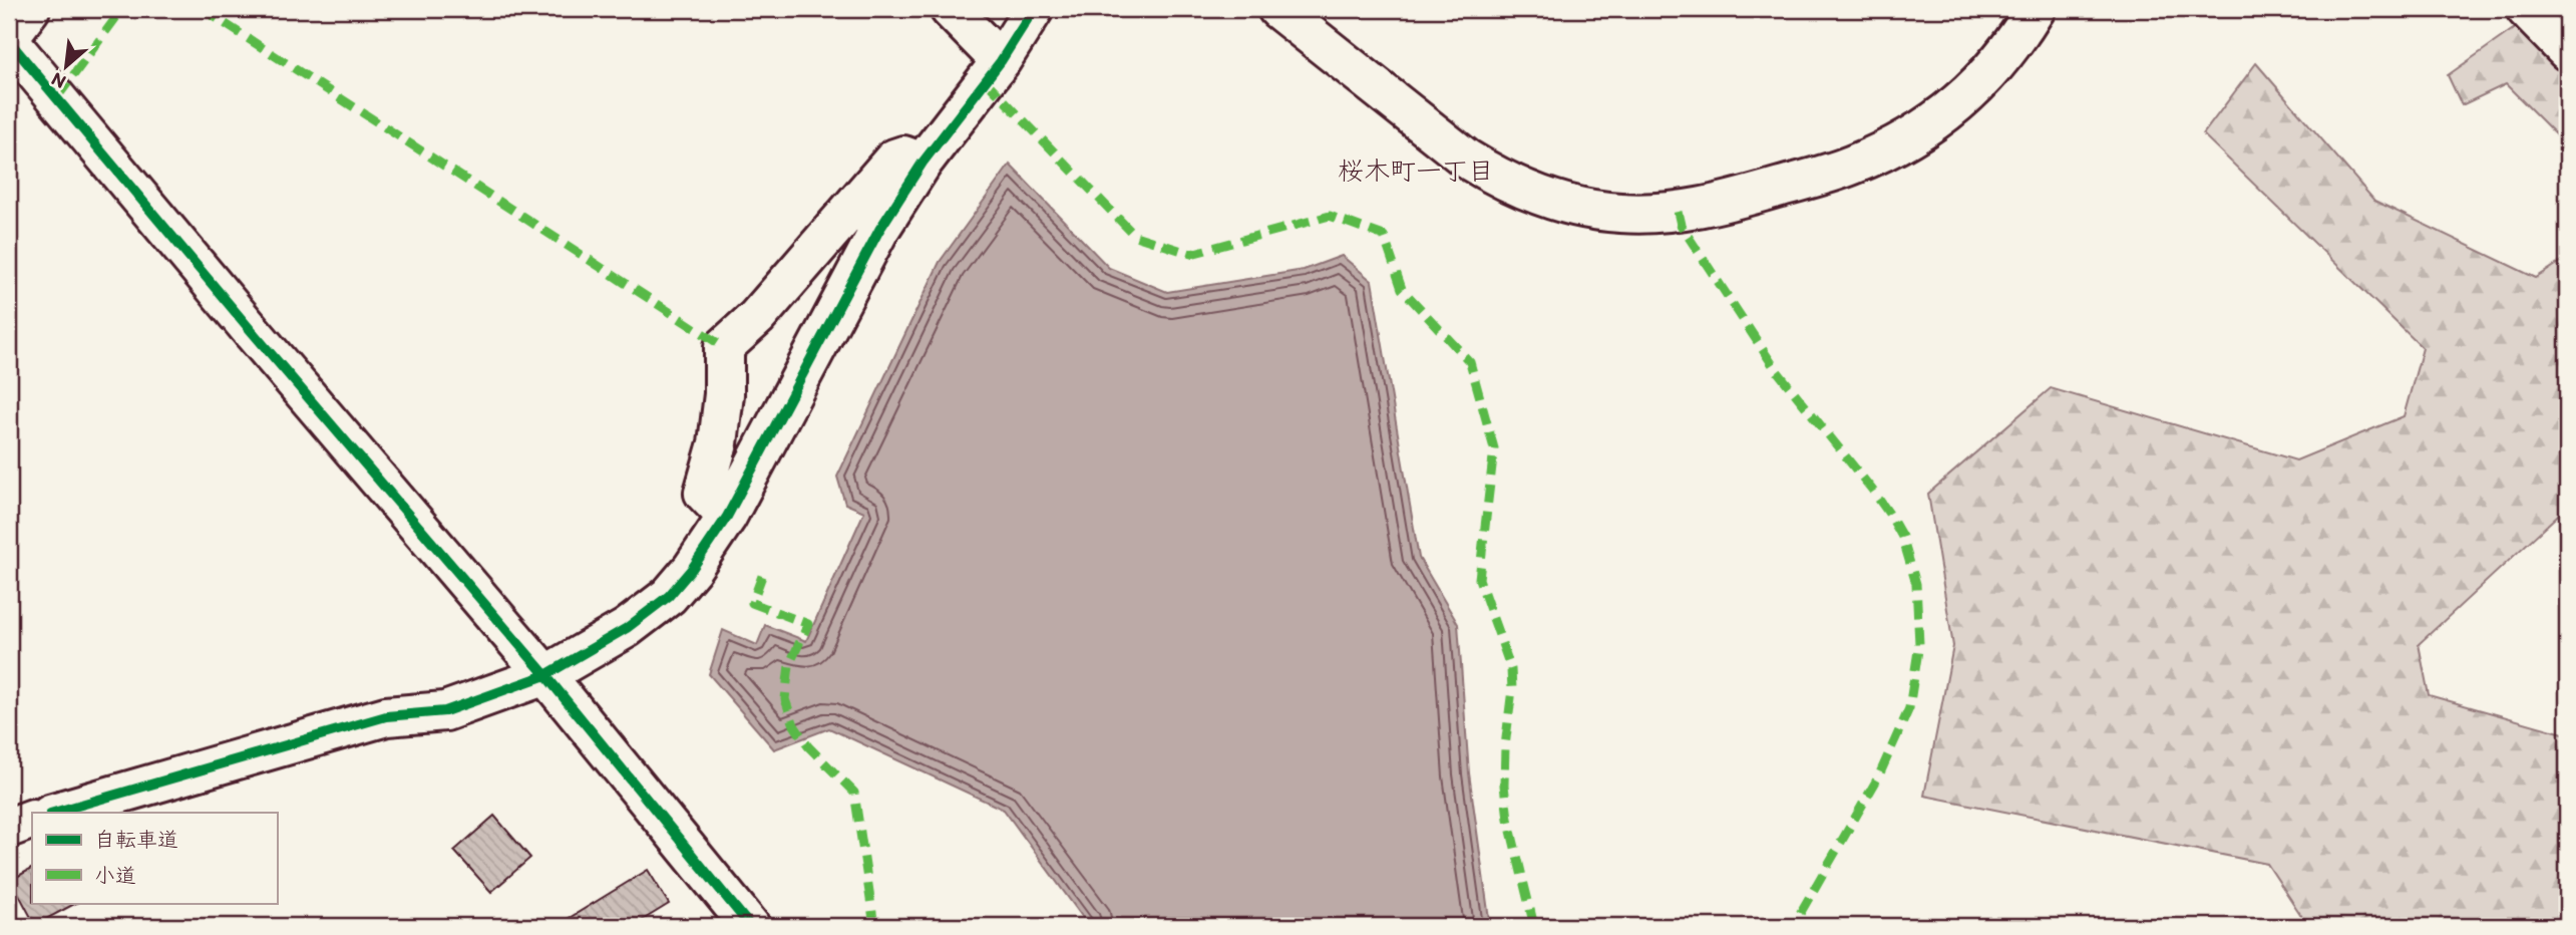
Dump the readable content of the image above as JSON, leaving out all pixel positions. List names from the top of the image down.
{
  "districts": ["桜木町一丁目"],
  "legend": ["自転車道", "小道"],
  "north": "bottom left"
}
